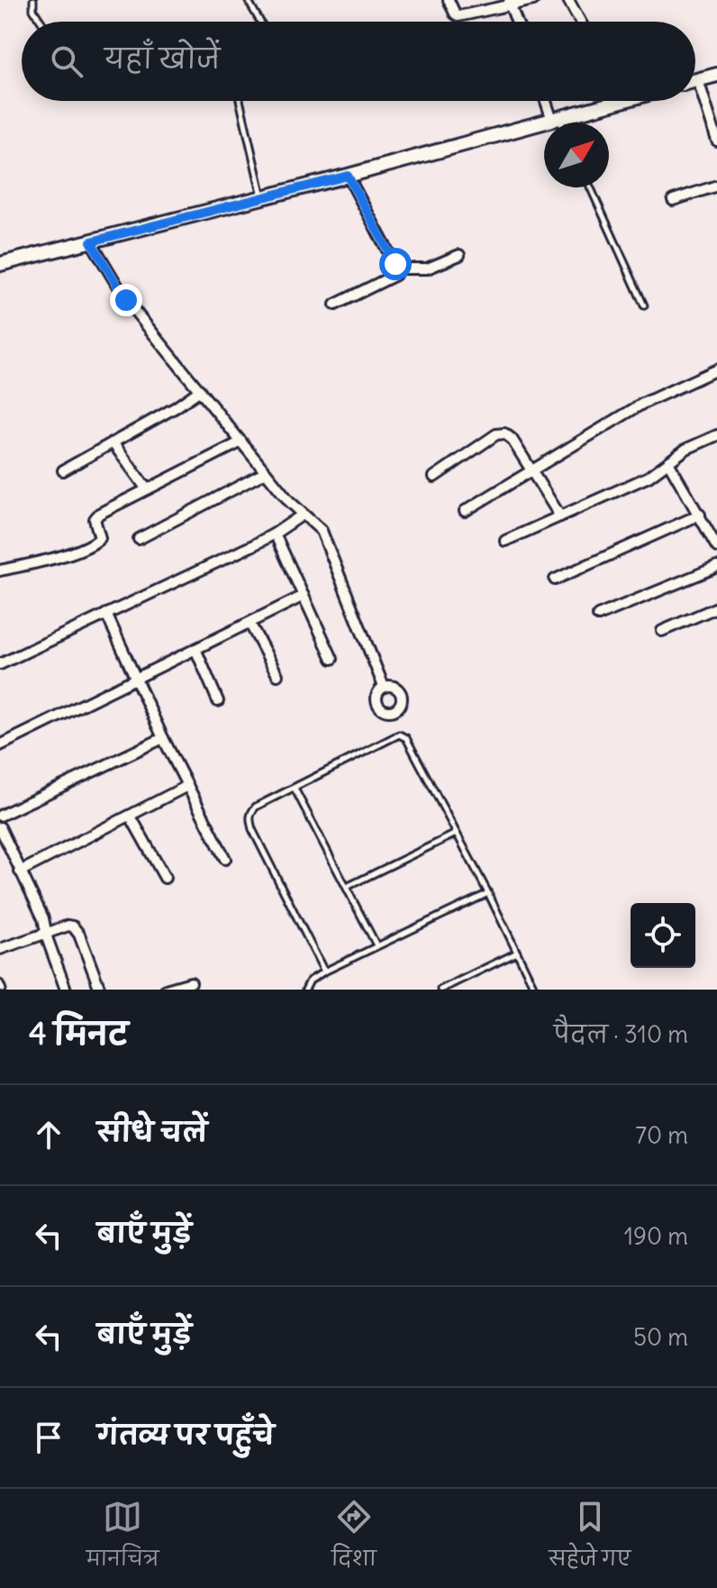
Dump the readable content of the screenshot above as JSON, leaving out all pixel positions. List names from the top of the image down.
{
  "north": "top right",
  "page": {
    "search": "यहाँ खोजें",
    "heading": ["4 मिनट", "पैदल · 310 m"],
    "list": [
      ["सीधे चलें", "70 m"],
      ["बाएँ मुड़ें", "190 m"],
      ["बाएँ मुड़ें", "50 m"],
      "गंतव्य पर पहुँचे"
    ],
    "nav": ["मानचित्र", "दिशा", "सहेजे गए"]
  }
}
